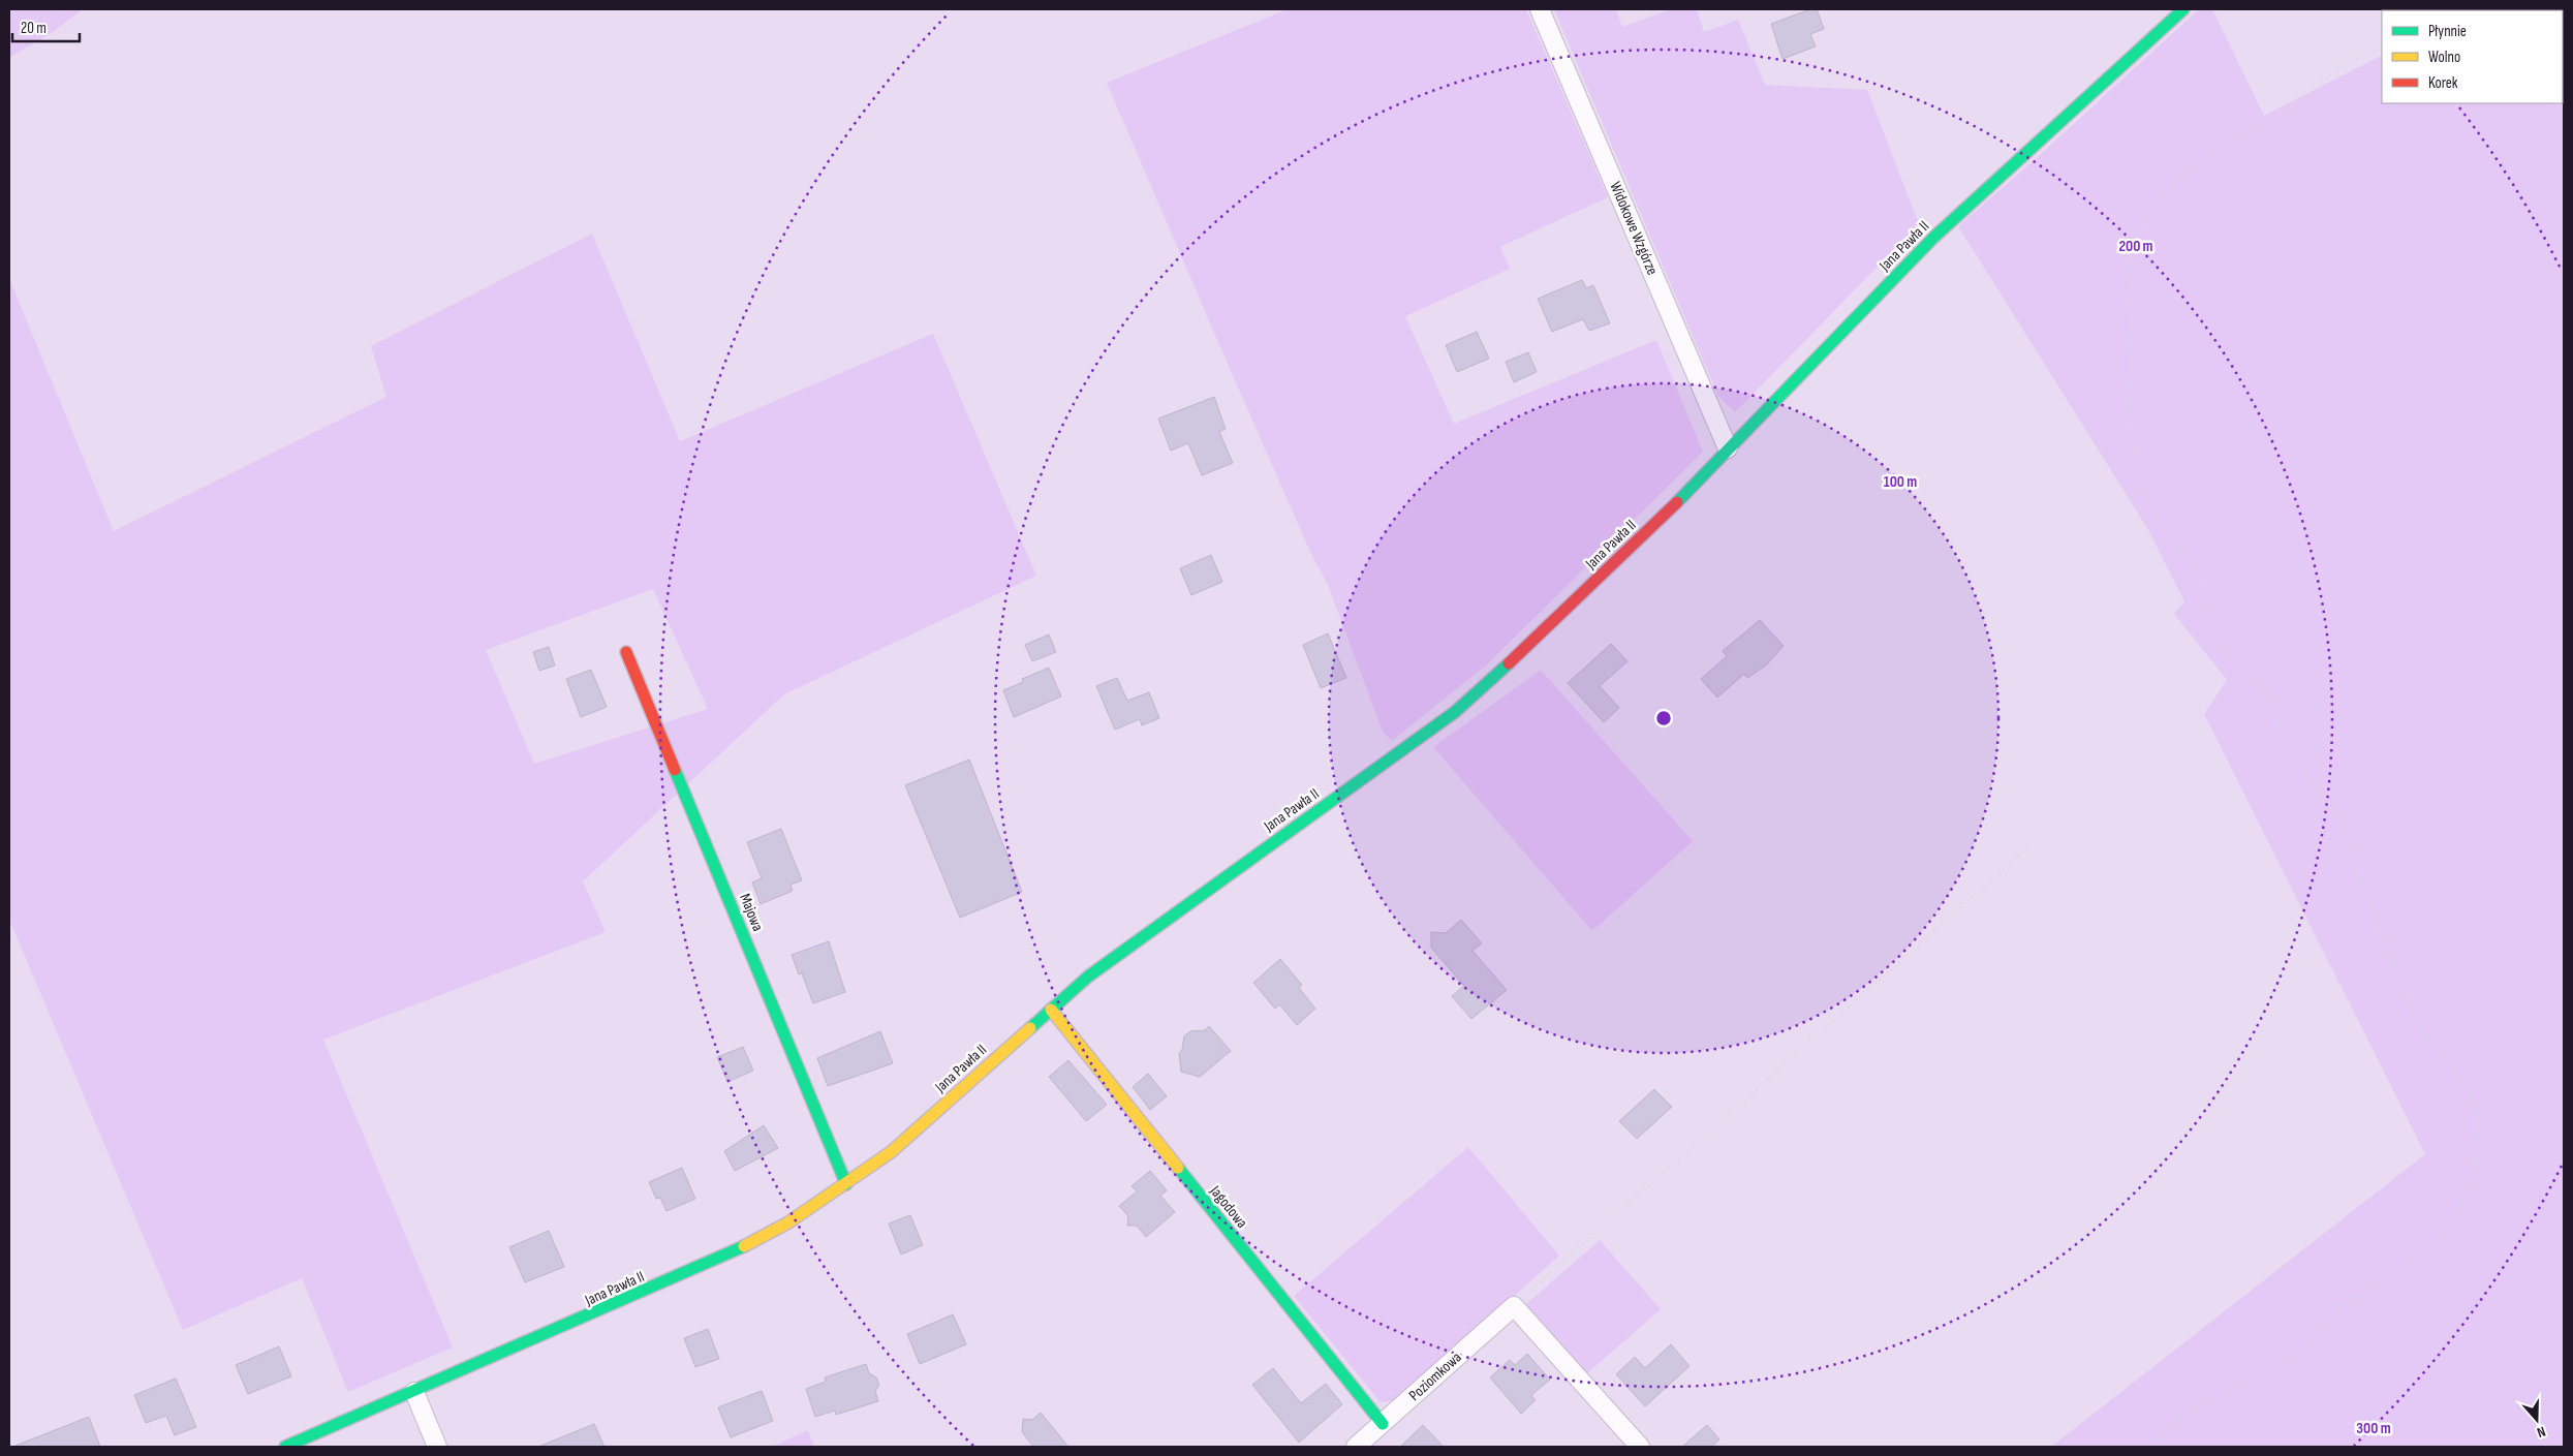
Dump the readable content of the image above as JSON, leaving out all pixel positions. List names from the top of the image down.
{
  "streets": {
    "street": [
      "Widokowe Wzgórze",
      "Jana Pawła II",
      "Majowa",
      "Jagodowa",
      "Poziomkowa"
    ]
  },
  "crossings": [
    ["Widokowe Wzgórze", "Jana Pawła II"],
    ["Jana Pawła II", "Majowa"],
    ["Jana Pawła II", "Jagodowa"],
    ["Jagodowa", "Poziomkowa"]
  ],
  "legend": ["Płynnie", "Wolno", "Korek"],
  "scale_bar": "20 m",
  "north": "bottom",
  "rings": ["200 m", "100 m", "300 m"]
}
